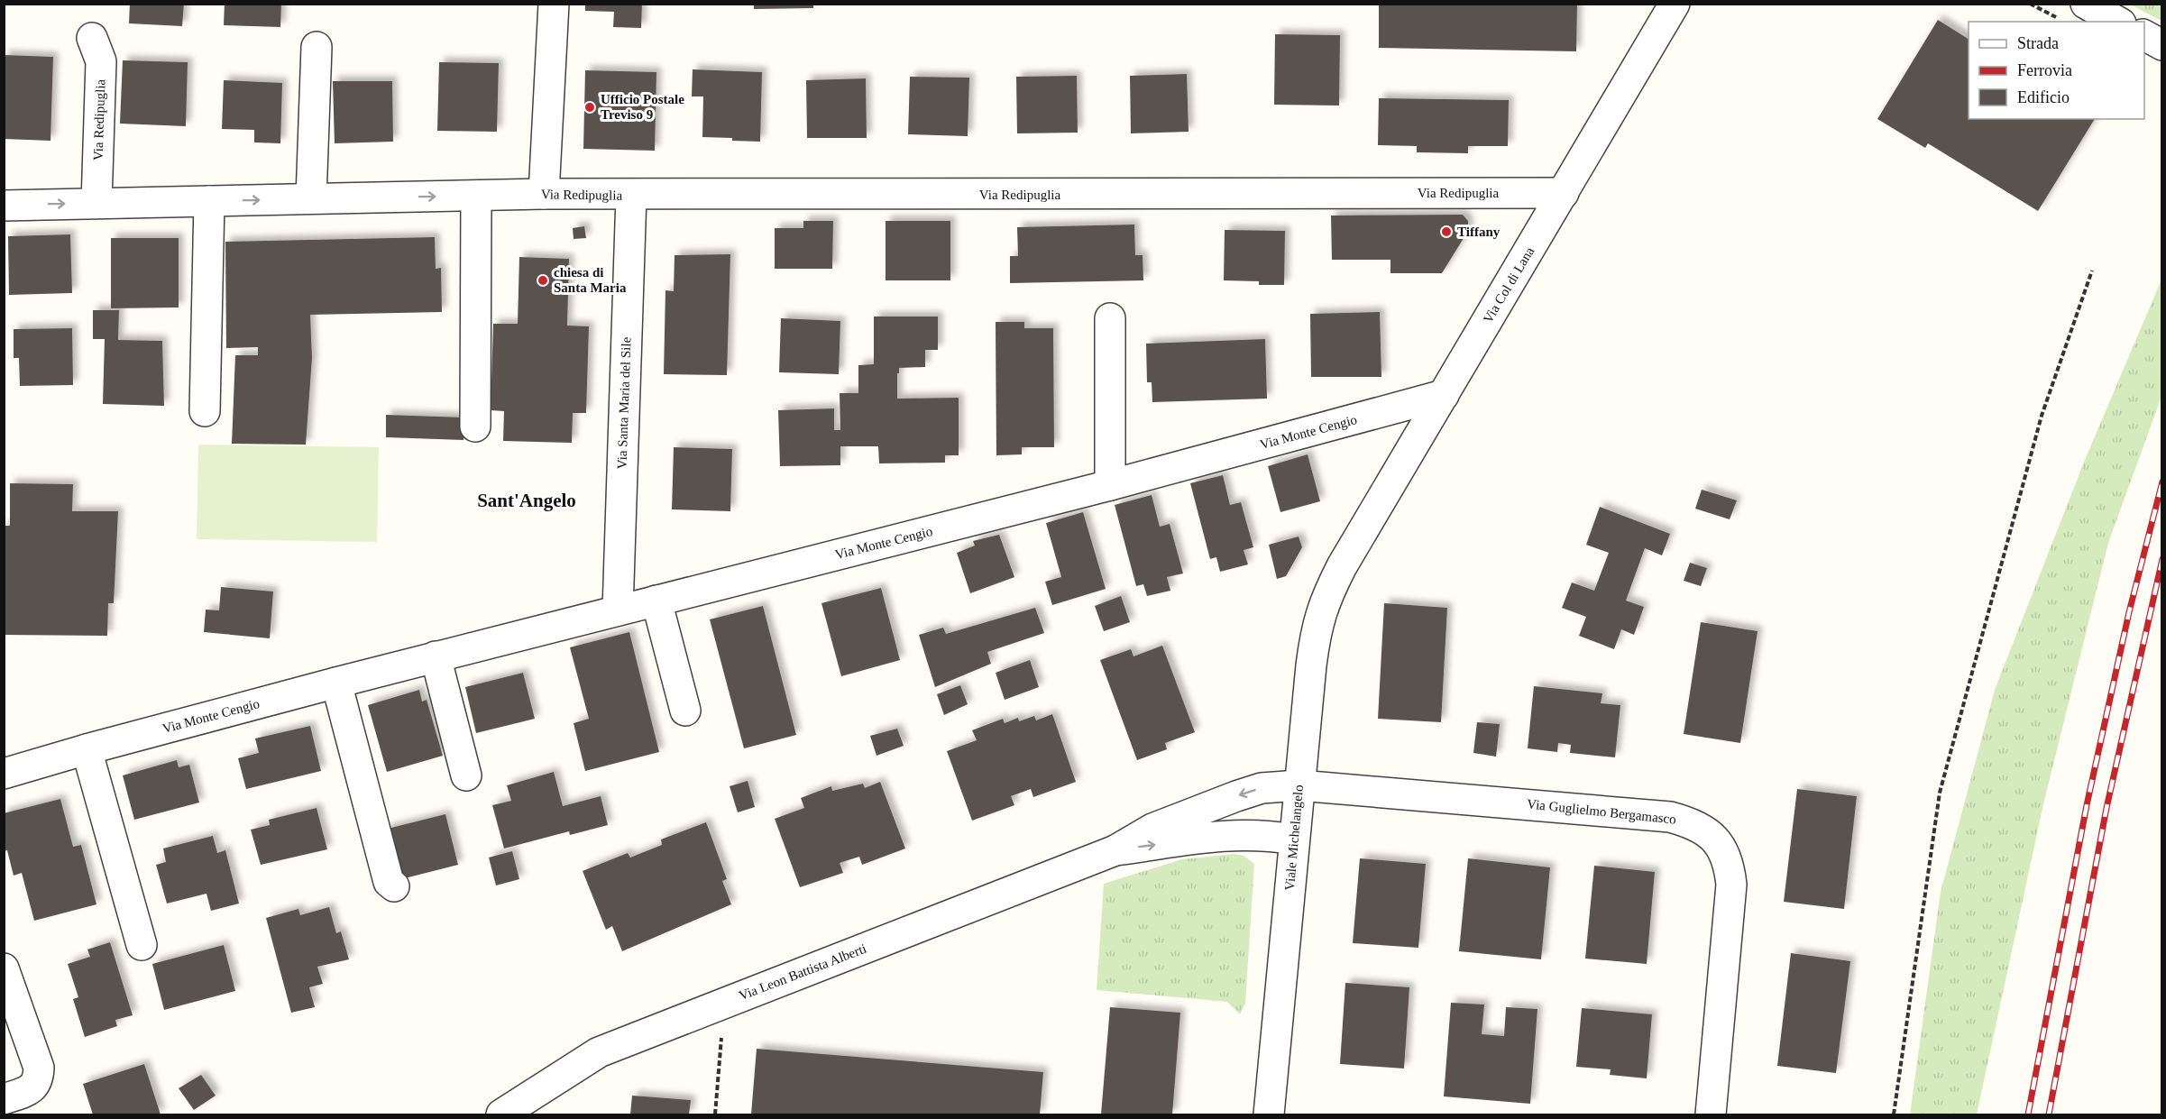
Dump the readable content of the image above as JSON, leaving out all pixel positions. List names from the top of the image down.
{
  "streets": {
    "street": [
      "Via Redipuglia",
      "Via Col di Lana",
      "Via Santa Maria del Sile",
      "Via Monte Cengio",
      "Via Guglielmo Bergamasco",
      "Viale Michelangelo",
      "Via Leon Battista Alberti"
    ]
  },
  "crossings": [
    ["Via Redipuglia", "Via Col di Lana"],
    ["Via Redipuglia", "Via Santa Maria del Sile"],
    ["Via Col di Lana", "Via Monte Cengio"],
    ["Via Col di Lana", "Viale Michelangelo"],
    ["Via Santa Maria del Sile", "Via Monte Cengio"],
    ["Via Guglielmo Bergamasco", "Viale Michelangelo"],
    ["Via Guglielmo Bergamasco", "Via Leon Battista Alberti"],
    ["Viale Michelangelo", "Via Leon Battista Alberti"]
  ],
  "districts": ["Sant'Angelo"],
  "places": ["Ufficio Postale Treviso 9", "Tiffany", "chiesa di Santa Maria"],
  "legend": ["Strada", "Ferrovia", "Edificio"]
}
